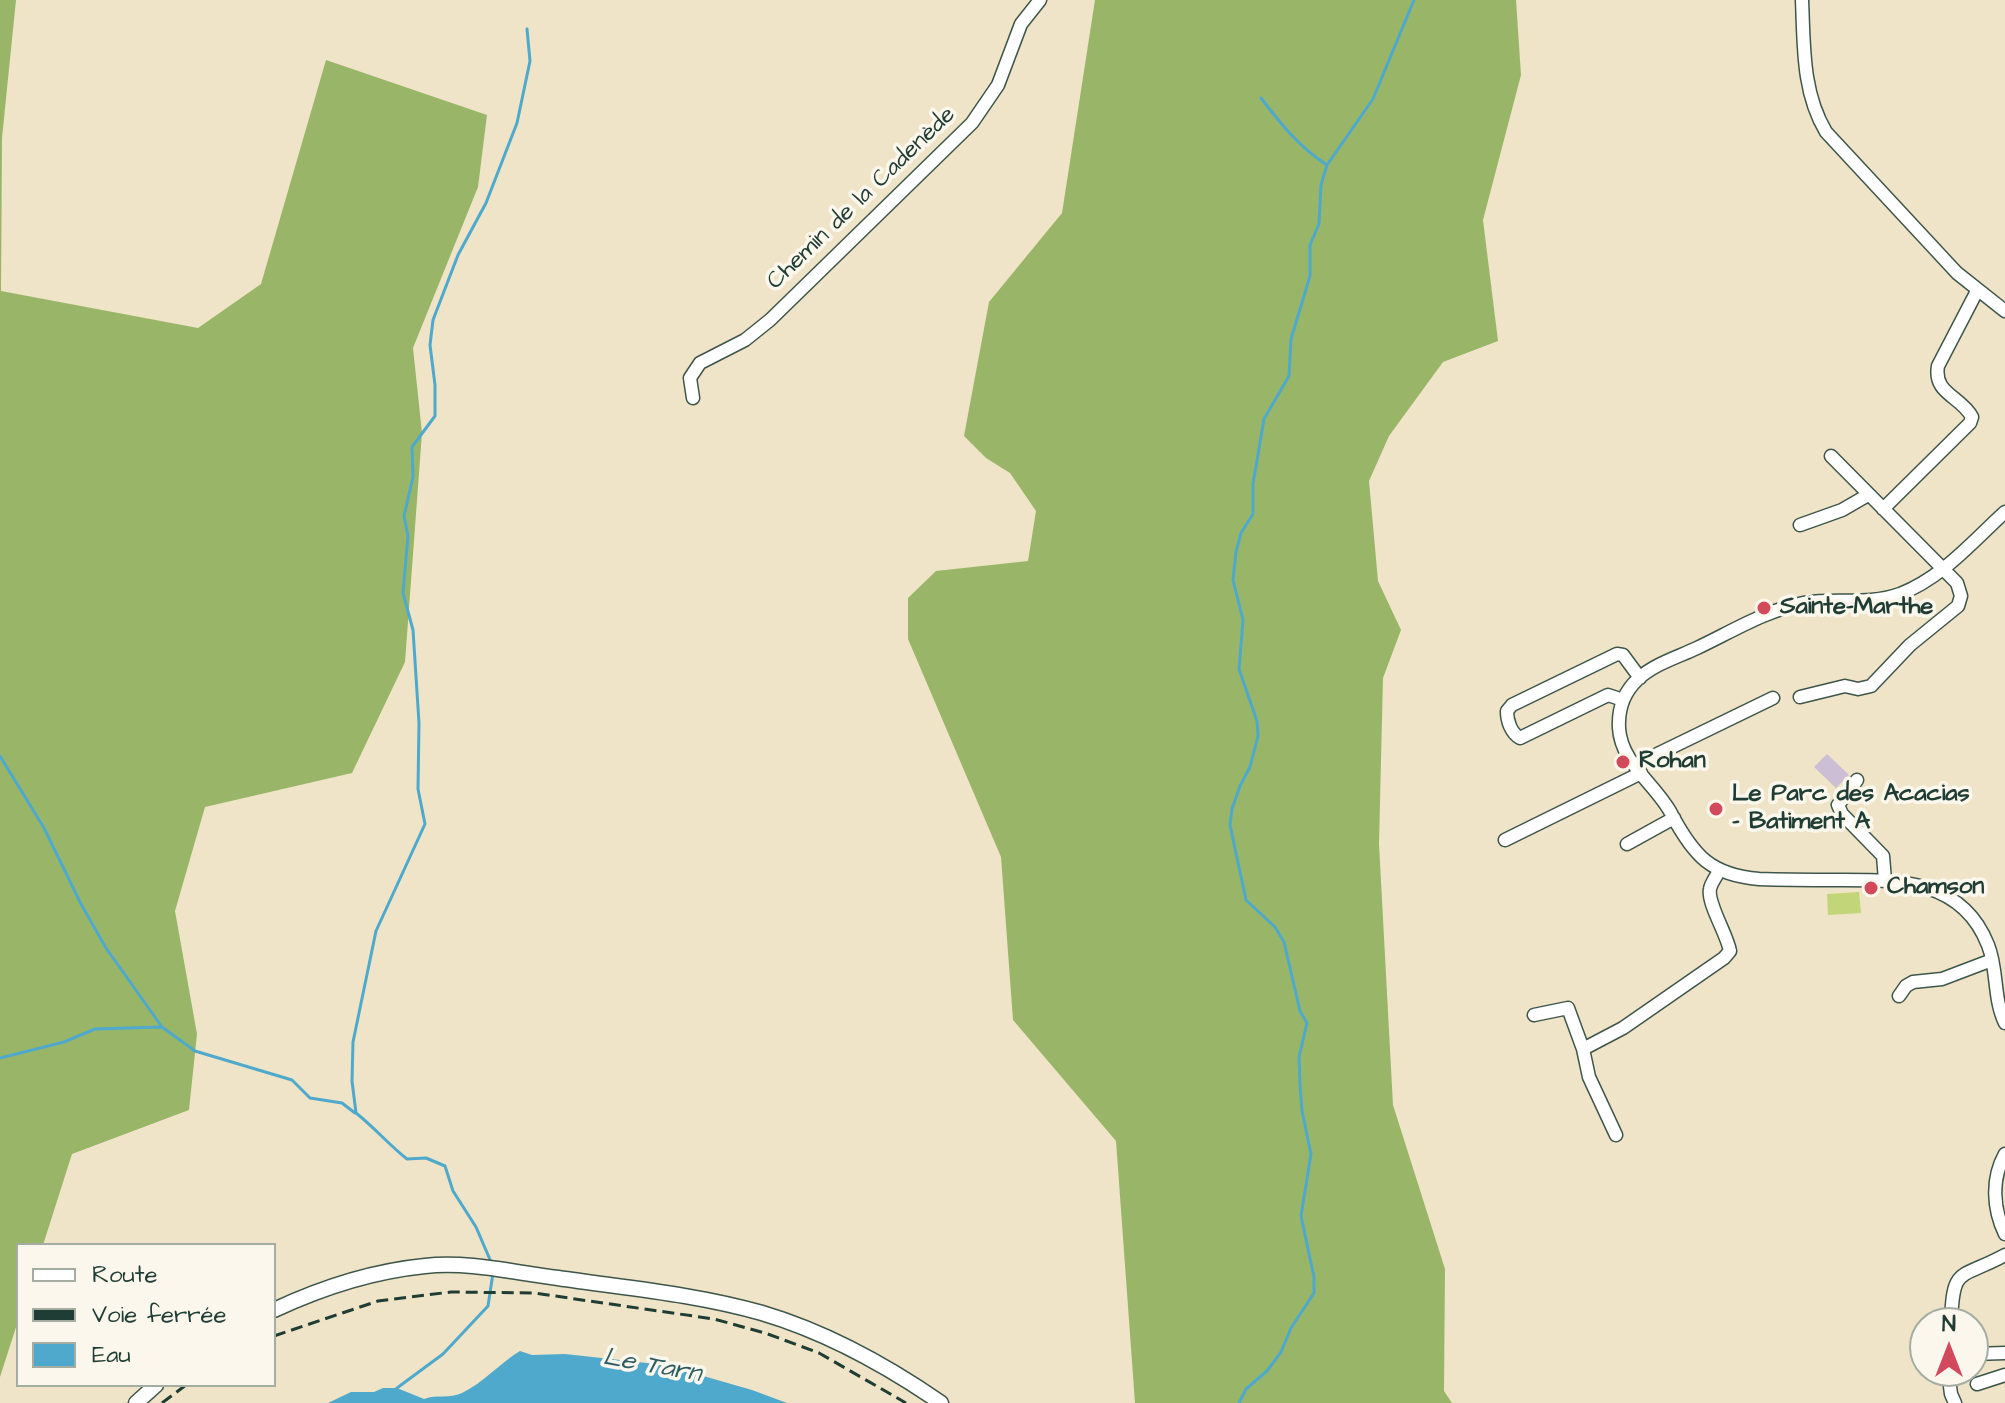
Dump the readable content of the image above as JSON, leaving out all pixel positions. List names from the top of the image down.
{
  "streets": {
    "street": ["Chemin de la Cadenède"]
  },
  "water": ["Le Tarn"],
  "places": [
    "Sainte-Marthe",
    "Rohan",
    "Le Parc des Acacias - Batiment A",
    "Chamson"
  ],
  "legend": ["Route", "Voie ferrée", "Eau"],
  "north": "top"
}
